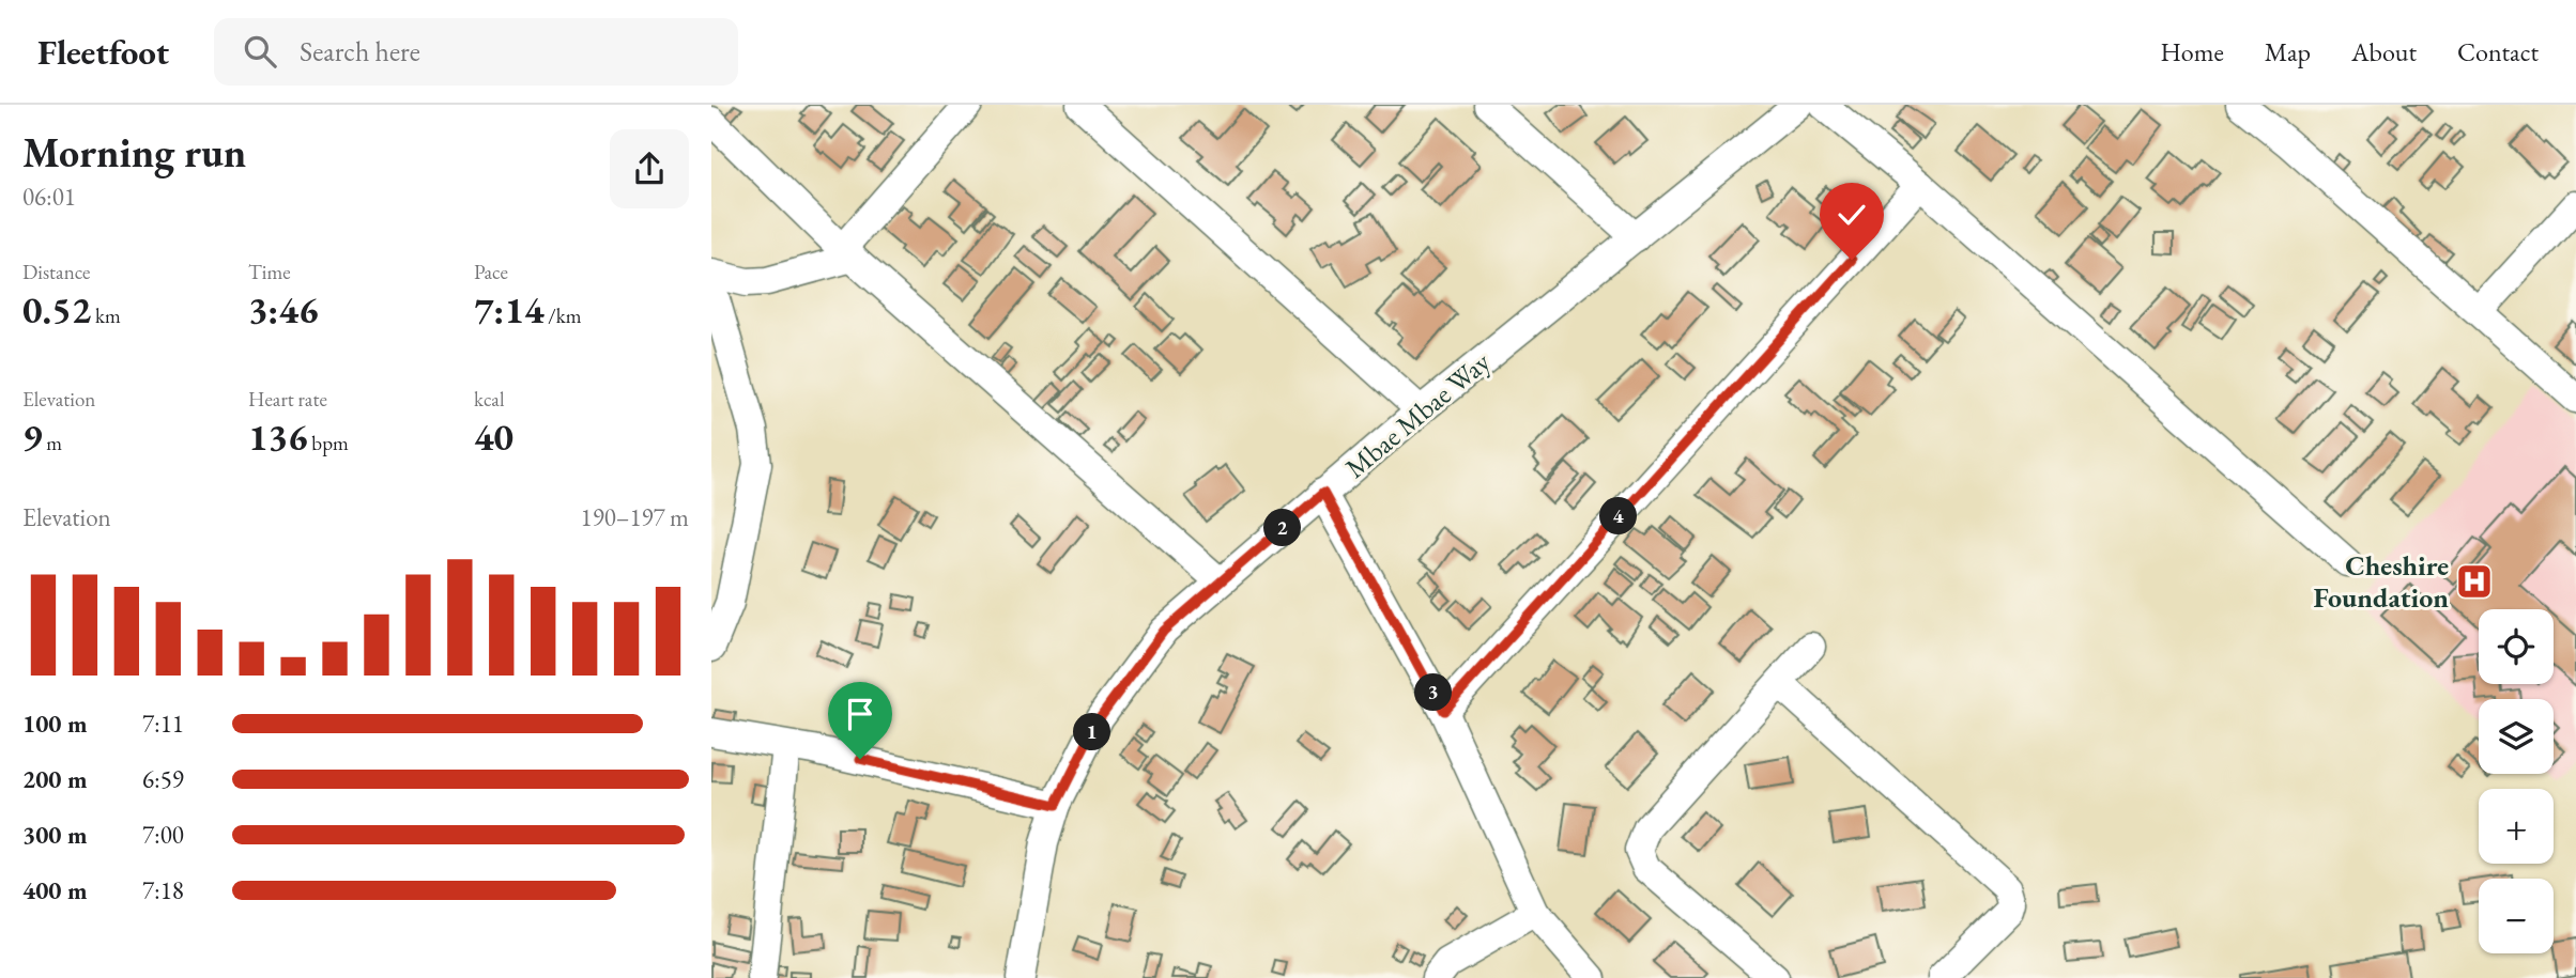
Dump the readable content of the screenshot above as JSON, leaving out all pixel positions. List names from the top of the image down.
{
  "streets": {
    "street": ["Mbae Mbae Way"]
  },
  "places": {
    "hospital": ["Cheshire Foundation"]
  },
  "page": {
    "header": "Fleetfoot",
    "search": "Search here",
    "nav": [
      "Home",
      "Map",
      "About",
      "Contact"
    ],
    "heading": ["Morning run", "06:01"],
    "stats": [
      ["Distance", "0.52 km"],
      ["Time", "3:46"],
      ["Pace", "7:14 /km"],
      ["Elevation", "9 m"],
      ["Heart rate", "136 bpm"],
      ["kcal", "40"]
    ],
    "chart": ["Elevation", "190–197 m"],
    "pins": [
      "4",
      "2",
      "3",
      "1"
    ],
    "map_buttons": ["+", "−"],
    "list": [
      {
        "name": "100 m",
        "note": "7:11"
      },
      {
        "name": "200 m",
        "note": "6:59"
      },
      {
        "name": "300 m",
        "note": "7:00"
      },
      {
        "name": "400 m",
        "note": "7:18"
      }
    ]
  }
}
